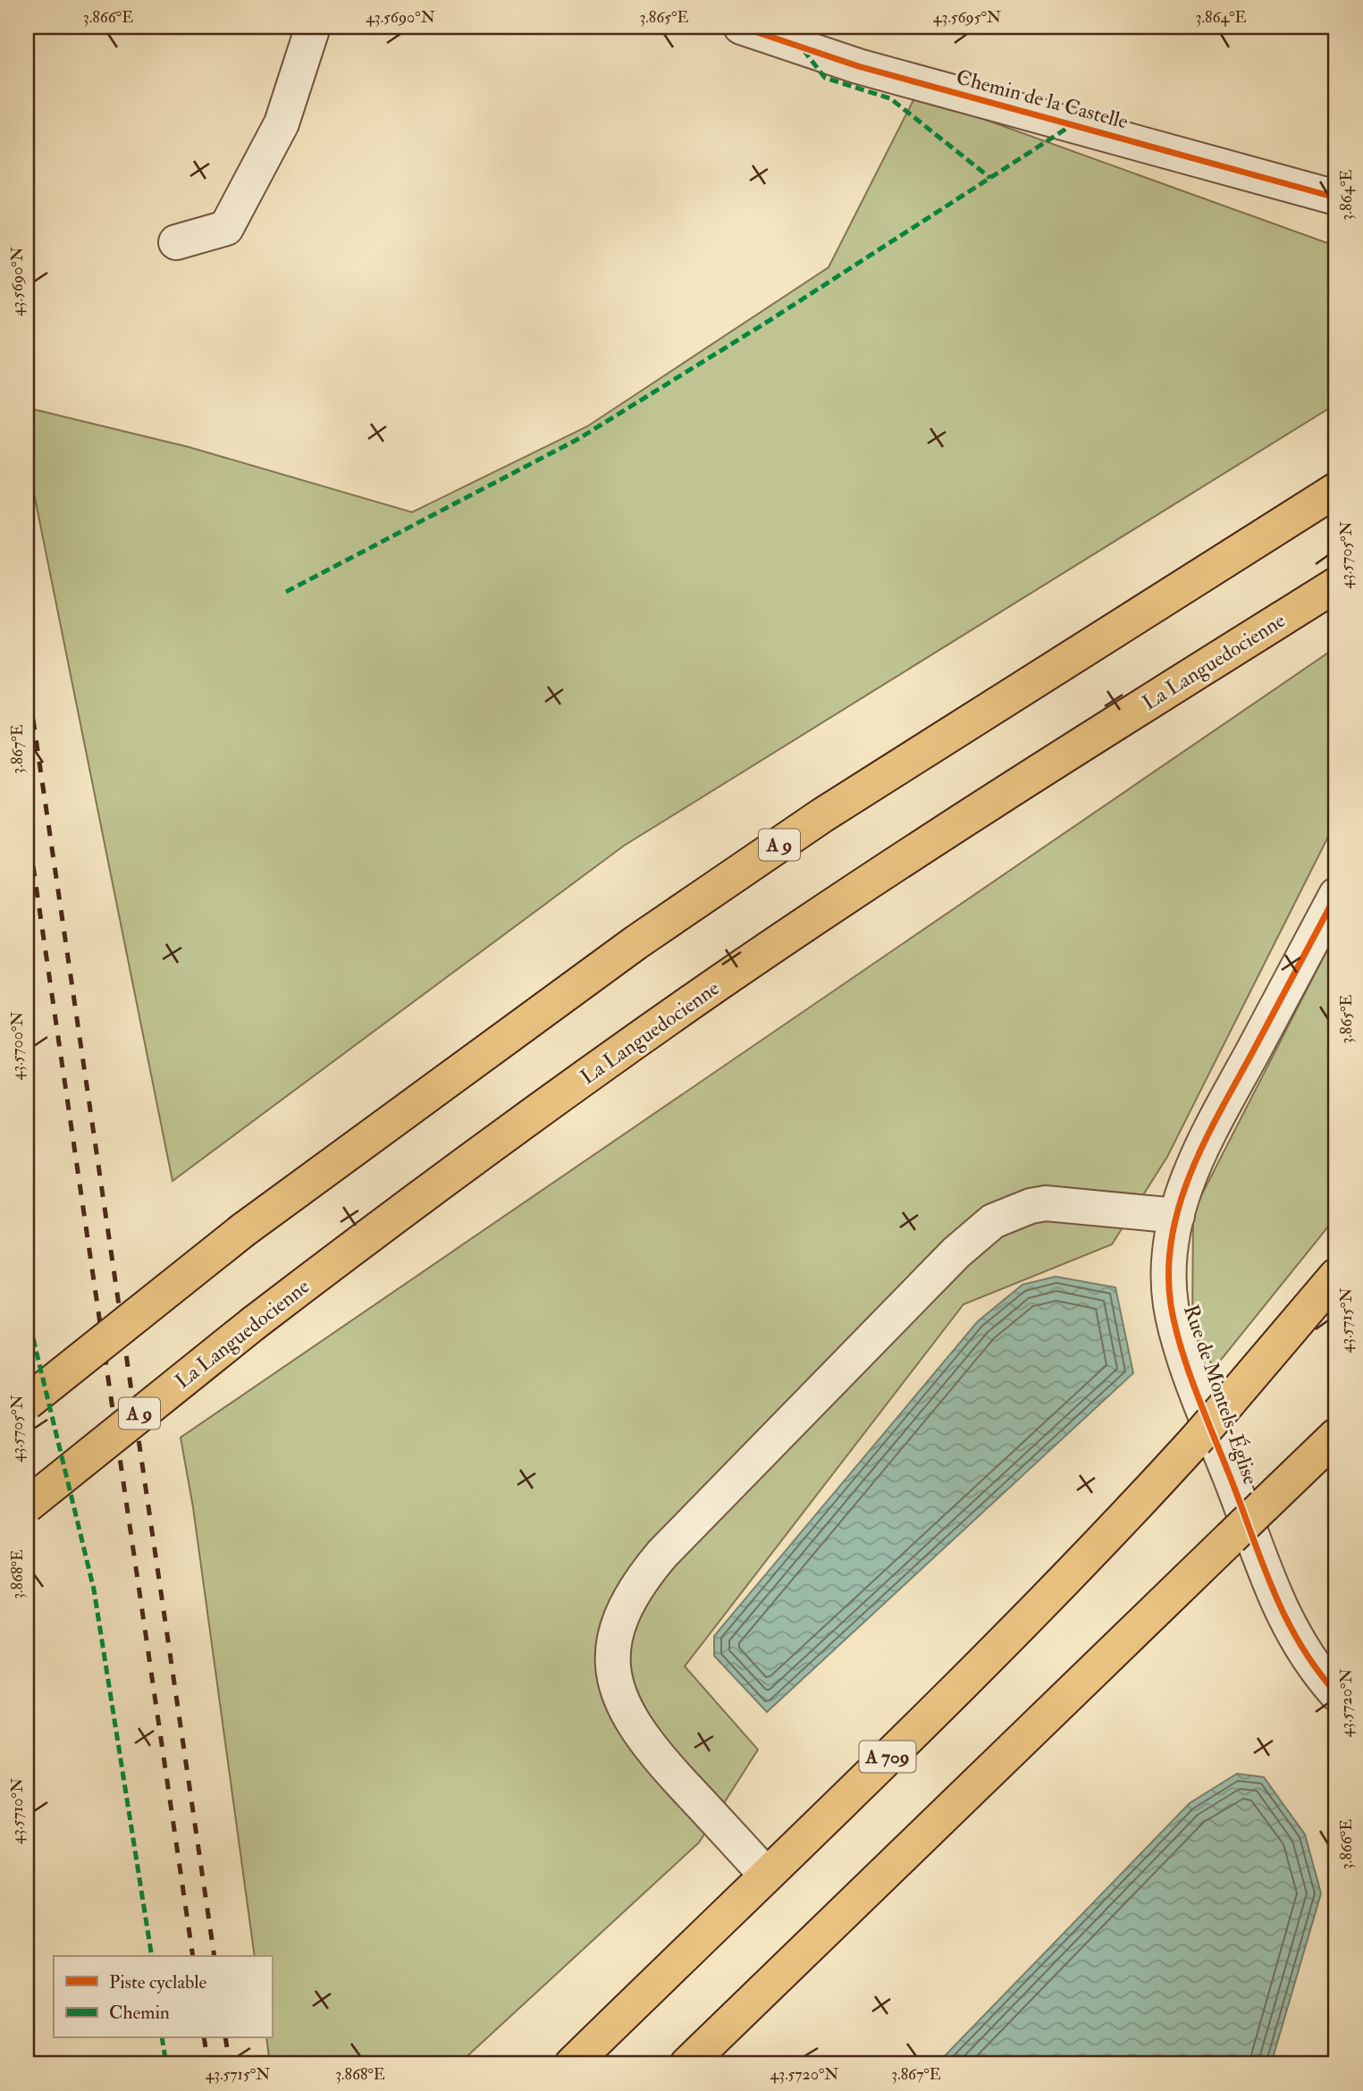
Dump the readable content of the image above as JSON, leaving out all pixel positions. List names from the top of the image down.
{
  "streets": {
    "highway": ["La Languedocienne", "A 9", "A 709"],
    "street": ["Chemin de la Castelle", "Rue de Montels-Église"]
  },
  "legend": ["Piste cyclable", "Chemin"],
  "coordinates": [
    "3.866°E",
    "43.5690°N",
    "3.865°E",
    "43.5695°N",
    "3.864°E",
    "43.5705°N",
    "3.867°E",
    "43.5700°N",
    "43.5715°N",
    "3.868°E",
    "43.5720°N",
    "43.5710°N"
  ]
}
